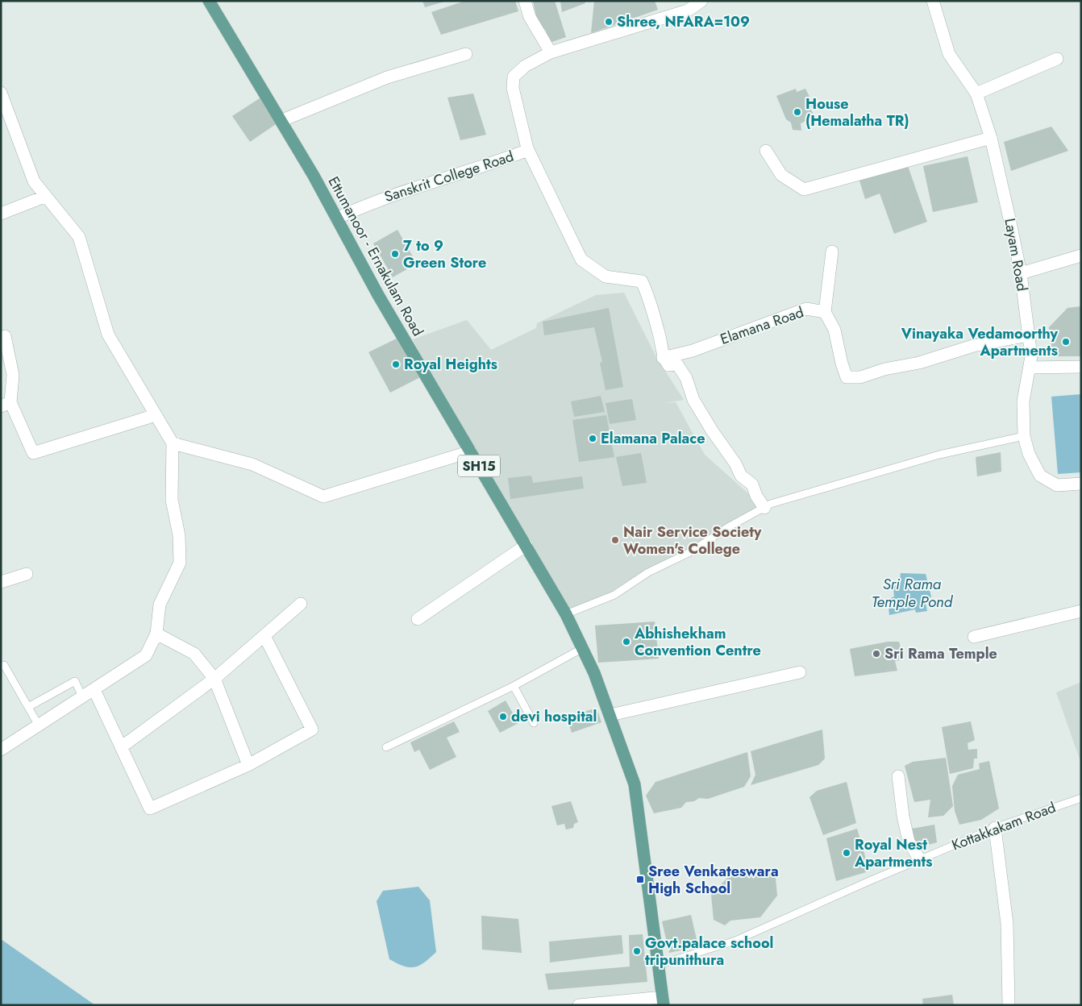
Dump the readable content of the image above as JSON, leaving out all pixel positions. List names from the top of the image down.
{
  "streets": {
    "main road": ["Ettumanoor - Ernakulam Road", "SH15"],
    "street": ["Sanskrit College Road", "Layam Road", "Elamana Road"],
    "lane": ["Kottakkakam Road"]
  },
  "crossings": [
    ["Sanskrit College Road", "Ettumanoor - Ernakulam Road"],
    ["Layam Road", "Elamana Road"],
    ["Ettumanoor - Ernakulam Road", "Kottakkakam Road"]
  ],
  "water": ["Sri Rama Temple Pond"],
  "places": {
    "other": [
      "Shree, NFARA=109",
      "House (Hemalatha TR)",
      "7 to 9 Green Store",
      "Vinayaka Vedamoorthy Apartments",
      "Royal Heights",
      "Elamana Palace",
      "Nair Service Society Women's College",
      "Abhishekham Convention Centre",
      "Sri Rama Temple",
      "devi hospital",
      "Royal Nest Apartments",
      "Govt.palace school tripunithura"
    ],
    "transit": ["Sree Venkateswara High School"]
  }
}
